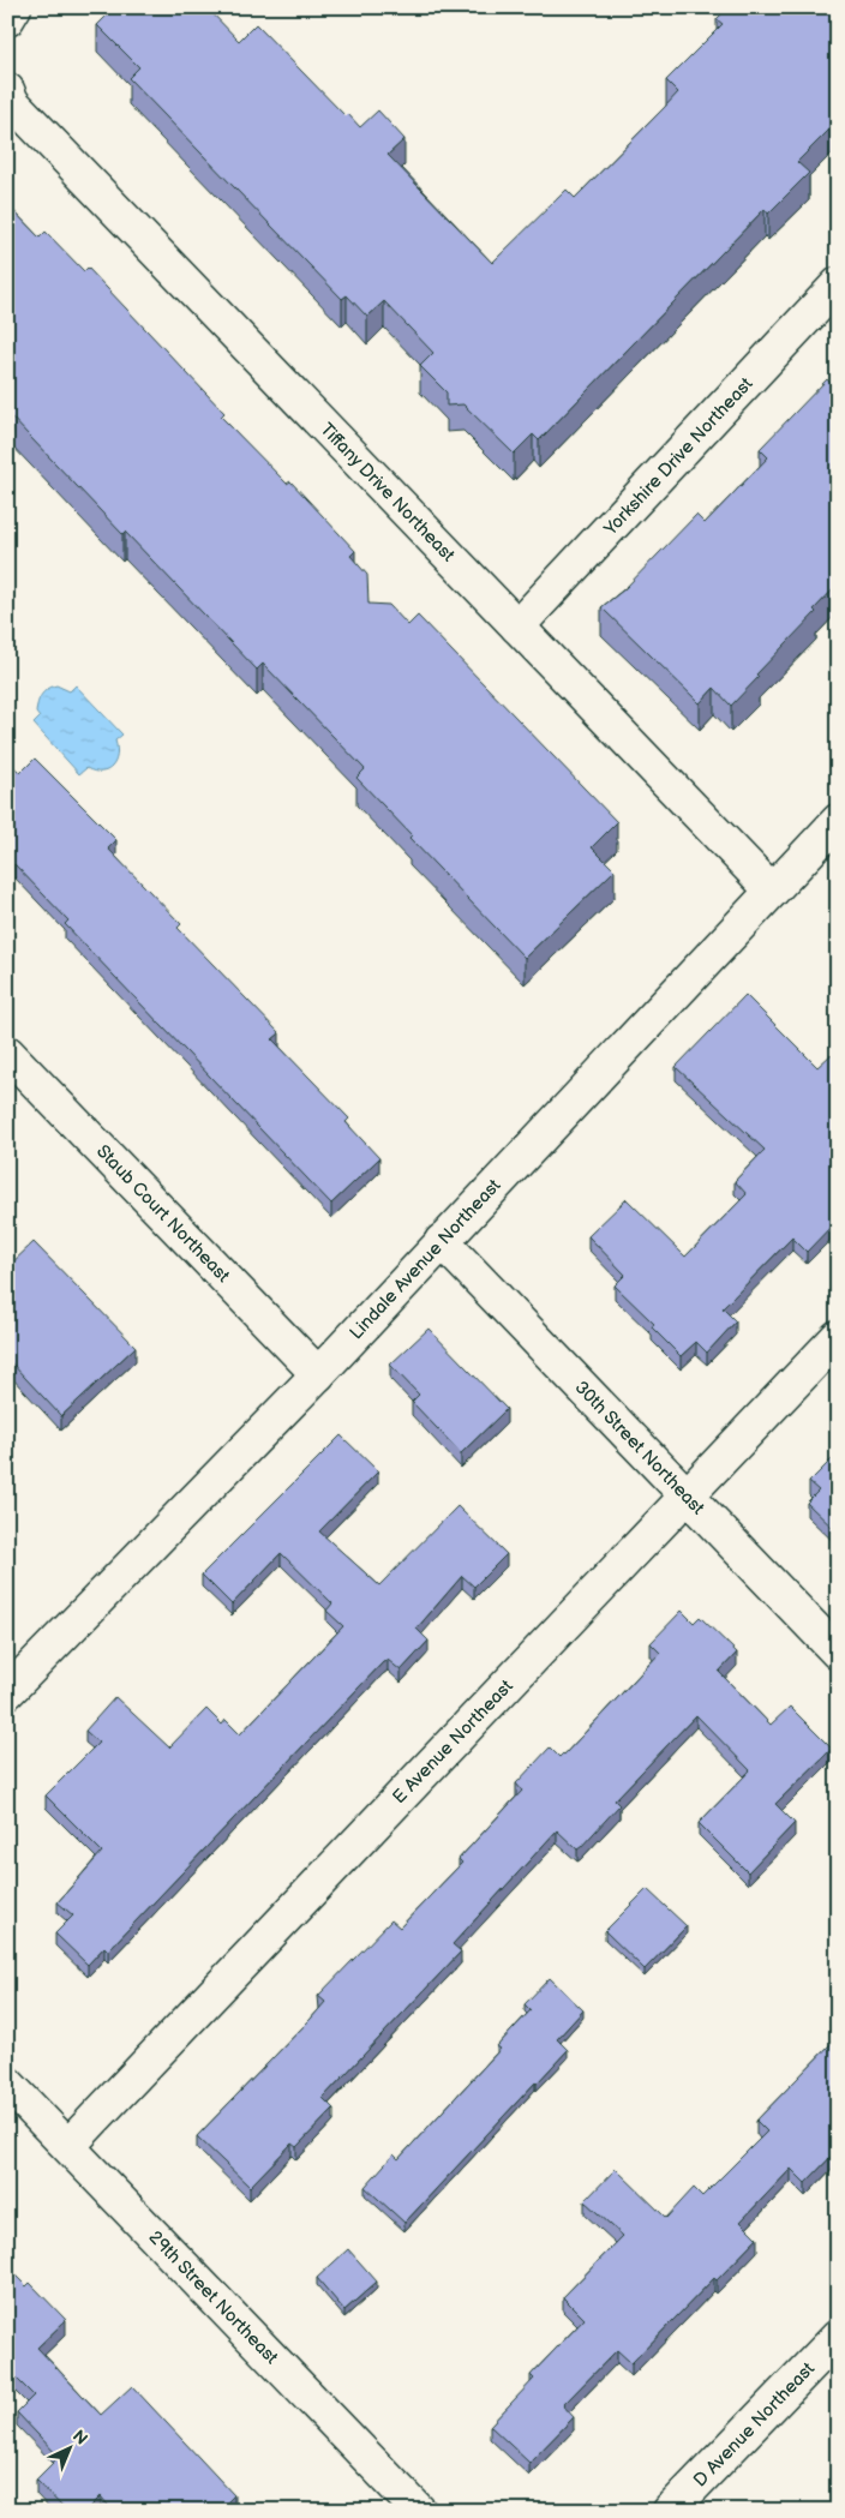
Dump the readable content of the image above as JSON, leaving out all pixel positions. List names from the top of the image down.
{
  "streets": {
    "street": [
      "Yorkshire Drive Northeast",
      "Tiffany Drive Northeast",
      "Staub Court Northeast",
      "Lindale Avenue Northeast",
      "30th Street Northeast",
      "E Avenue Northeast",
      "29th Street Northeast",
      "D Avenue Northeast"
    ]
  },
  "crossings": [
    ["Yorkshire Drive Northeast", "Tiffany Drive Northeast"],
    ["Tiffany Drive Northeast", "Lindale Avenue Northeast"],
    ["Staub Court Northeast", "Lindale Avenue Northeast"],
    ["Lindale Avenue Northeast", "30th Street Northeast"],
    ["30th Street Northeast", "E Avenue Northeast"],
    ["E Avenue Northeast", "29th Street Northeast"]
  ],
  "north": "top right"
}
